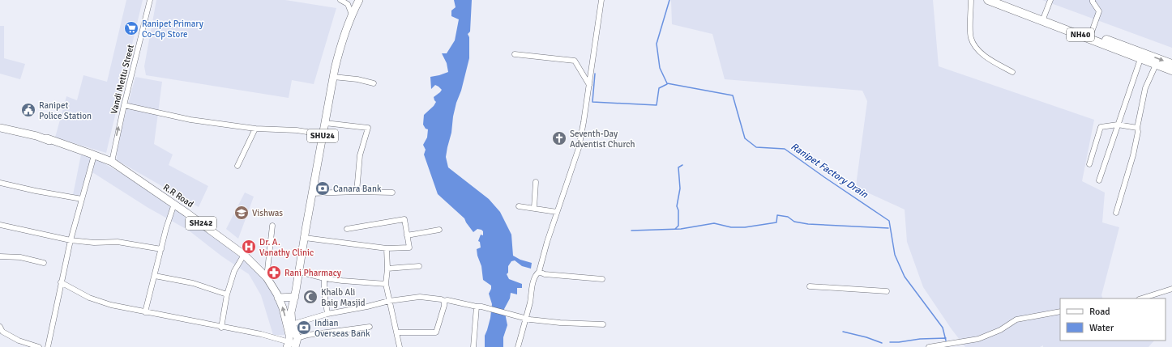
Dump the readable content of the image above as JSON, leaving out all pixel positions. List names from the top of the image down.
{
  "streets": {
    "highway": ["NH40"],
    "main road": ["SHU24", "R.R Road", "SH242"],
    "street": ["Vandi Mettu Street"]
  },
  "crossings": [
    ["Vandi Mettu Street", "R.R Road"]
  ],
  "water": ["Ranipet Factory Drain"],
  "places": {
    "supermarket": ["Ranipet Primary Co-Op Store"],
    "public building": ["Ranipet Police Station"],
    "church": ["Seventh-Day Adventist Church"],
    "bank": ["Canara Bank", "Indian Overseas Bank"],
    "school or university": ["Vishwas"],
    "hospital": ["Dr. A. Vanathy Clinic"],
    "pharmacy": ["Rani Pharmacy"],
    "mosque": ["Khalb Ali Baig Masjid"]
  },
  "legend": ["Road", "Water"]
}
